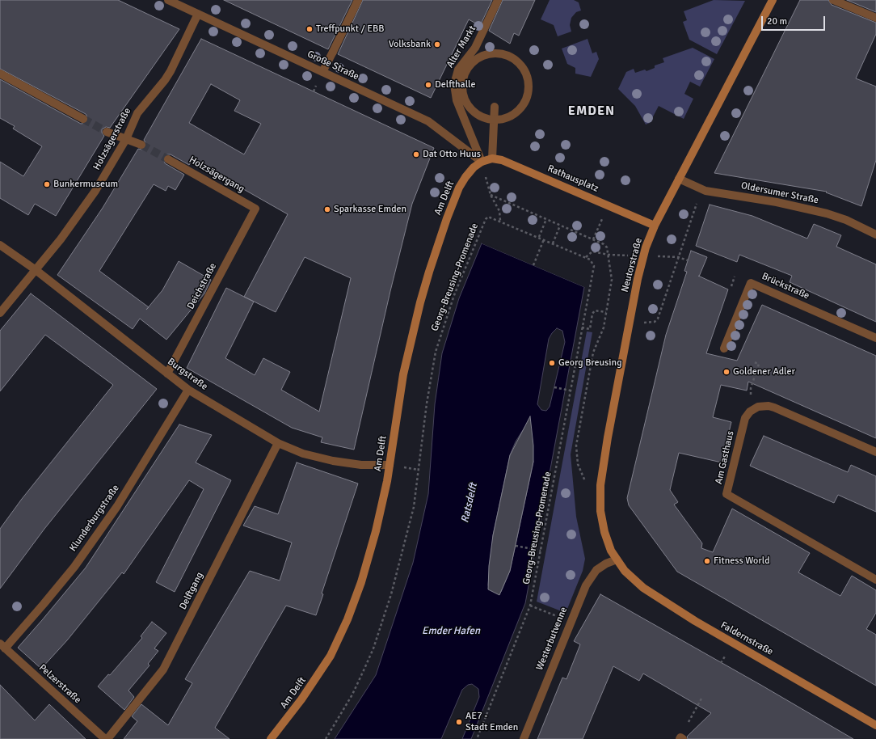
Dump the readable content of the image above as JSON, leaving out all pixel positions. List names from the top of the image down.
{
  "streets": {
    "street": [
      "Alter Markt",
      "Große Straße",
      "Holzsägerstraße",
      "Holzsägergang",
      "Rathausplatz",
      "Oldersumer Straße",
      "Am Delft",
      "Neutorstraße",
      "Deichstraße",
      "Brückstraße",
      "Burgstraße",
      "Am Gasthaus",
      "Klunderburgstraße",
      "Delftgang",
      "Westerbutvenne",
      "Faldernstraße",
      "Pelzerstraße"
    ],
    "path": ["Georg-Breusing-Promenade"]
  },
  "crossings": [
    ["Alter Markt", "Große Straße"],
    ["Alter Markt", "Am Delft"],
    ["Große Straße", "Holzsägerstraße"],
    ["Große Straße", "Am Delft"],
    ["Holzsägerstraße", "Burgstraße"],
    ["Holzsägergang", "Deichstraße"],
    ["Rathausplatz", "Neutorstraße"],
    ["Oldersumer Straße", "Neutorstraße"],
    ["Am Delft", "Burgstraße"],
    ["Neutorstraße", "Westerbutvenne"],
    ["Neutorstraße", "Faldernstraße"],
    ["Deichstraße", "Burgstraße"],
    ["Burgstraße", "Klunderburgstraße"],
    ["Burgstraße", "Delftgang"],
    ["Klunderburgstraße", "Pelzerstraße"],
    ["Delftgang", "Pelzerstraße"],
    ["Westerbutvenne", "Faldernstraße"]
  ],
  "districts": ["EMDEN"],
  "water": ["Ratsdelft", "Emder Hafen"],
  "places": [
    "Treffpunkt / EBB",
    "Volksbank",
    "Delfthalle",
    "Dat Otto Huus",
    "Bunkermuseum",
    "Sparkasse Emden",
    "Georg Breusing",
    "Goldener Adler",
    "Fitness World",
    "AE7 - Stadt Emden"
  ],
  "scale_bar": "20 m"
}
